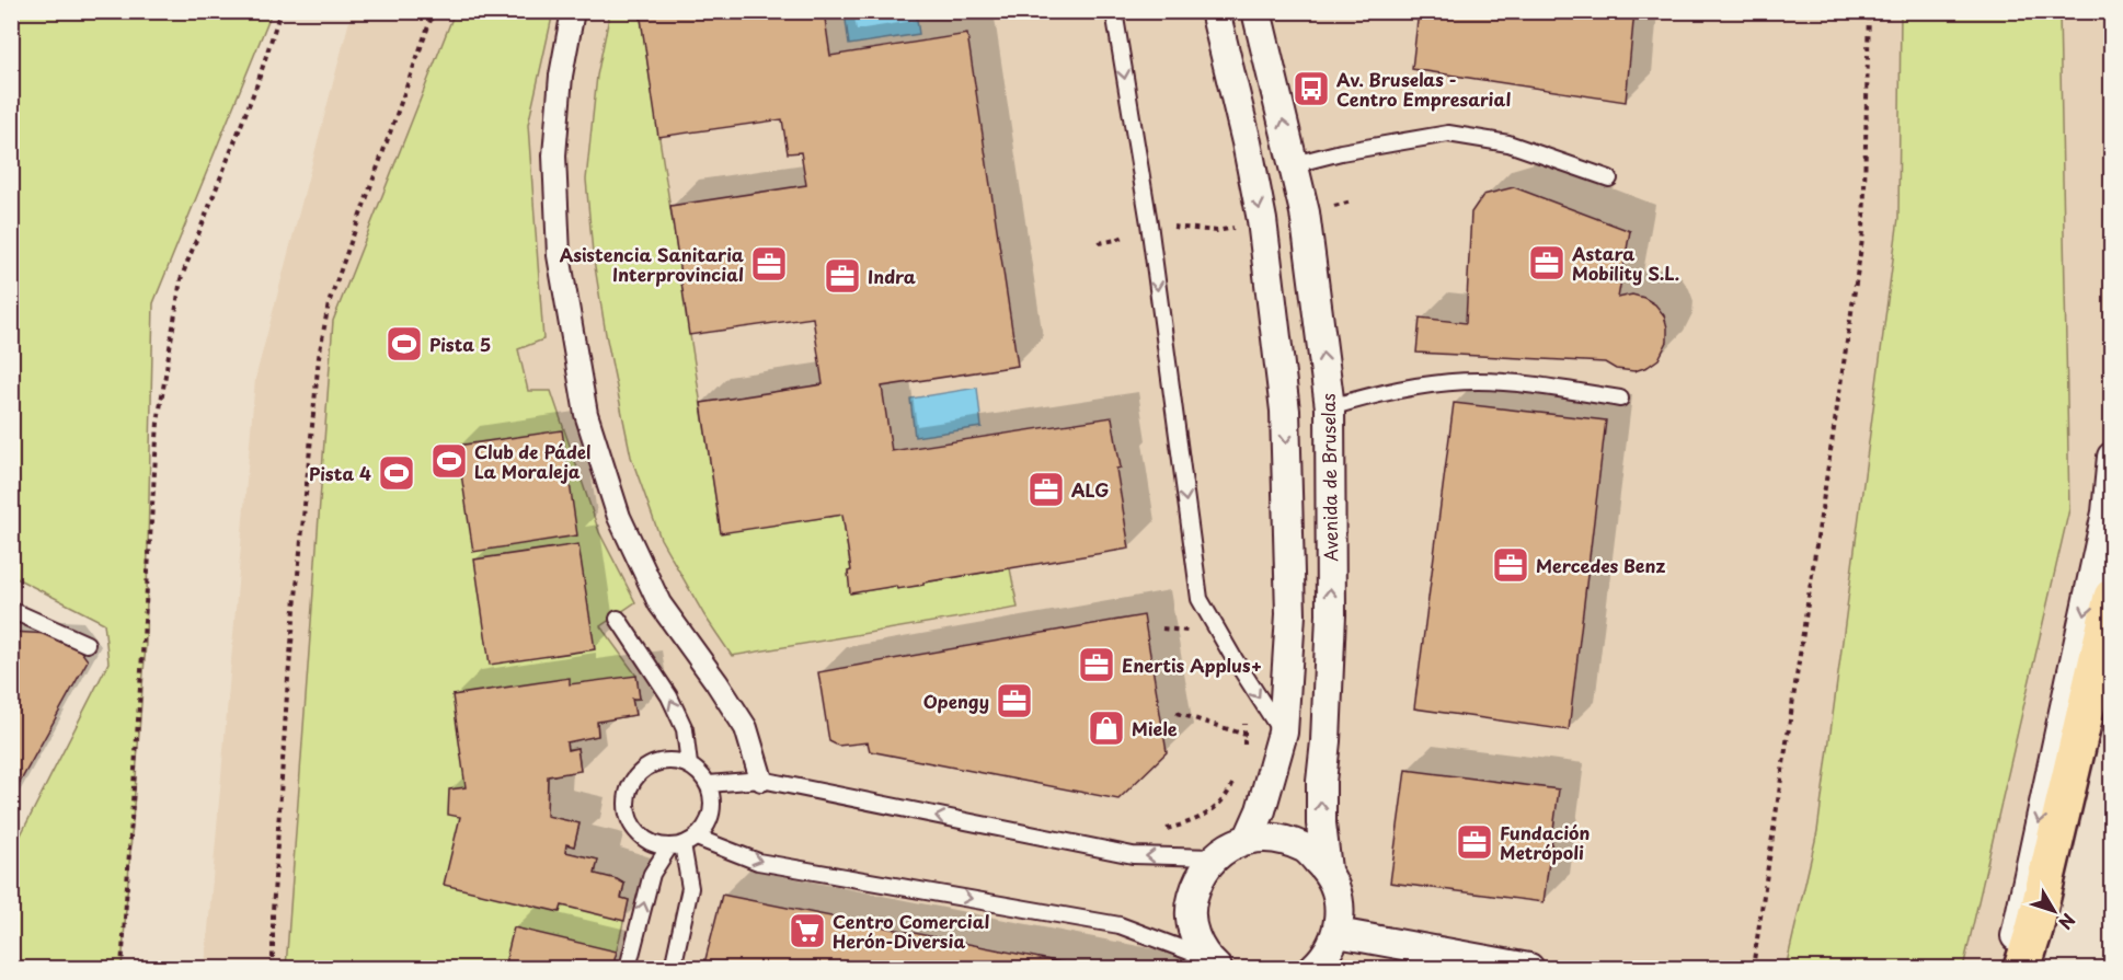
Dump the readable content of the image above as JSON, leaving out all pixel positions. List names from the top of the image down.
{
  "streets": {
    "street": ["Avenida de Bruselas"]
  },
  "places": {
    "bus stop": ["Av. Bruselas - Centro Empresarial"],
    "office": [
      "Astara Mobility S.L.",
      "Asistencia Sanitaria Interprovincial",
      "Indra",
      "ALG",
      "Mercedes Benz",
      "Enertis Applus+",
      "Opengy",
      "Fundación Metrópoli"
    ],
    "sports": ["Pista 5", "Club de Pádel La Moraleja", "Pista 4"],
    "shop": ["Miele"],
    "supermarket": ["Centro Comercial Herón-Diversia"]
  },
  "north": "bottom right"
}
